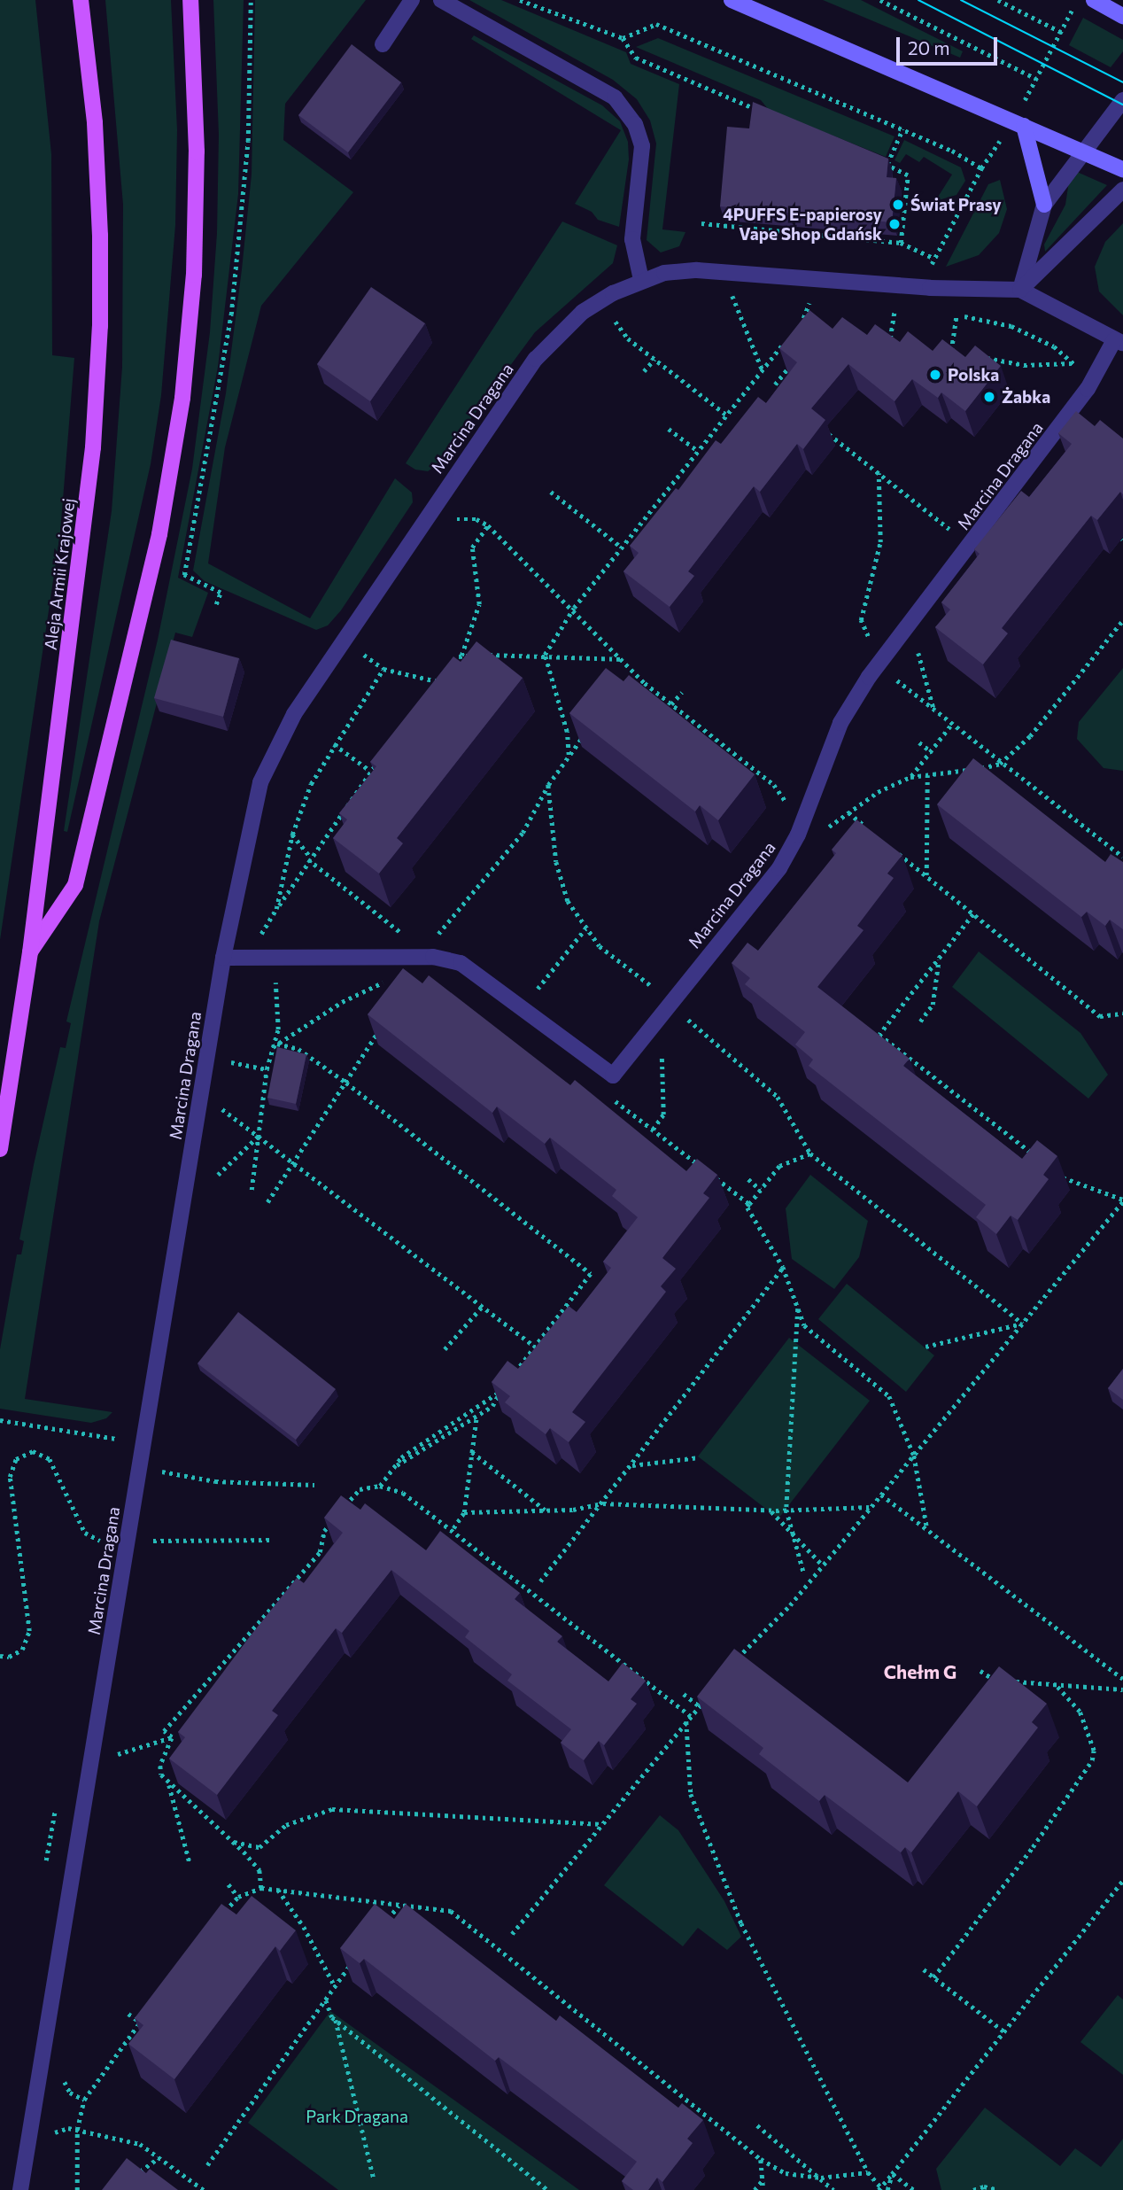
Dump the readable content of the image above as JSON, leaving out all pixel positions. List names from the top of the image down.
{
  "streets": {
    "main road": ["Aleja Armii Krajowej"],
    "street": ["Marcina Dragana"]
  },
  "districts": ["Chełm G"],
  "parks": ["Park Dragana"],
  "places": [
    "Świat Prasy",
    "4PUFFS E-papierosy Vape Shop Gdańsk",
    "Polska",
    "Żabka"
  ],
  "scale_bar": "20 m"
}
